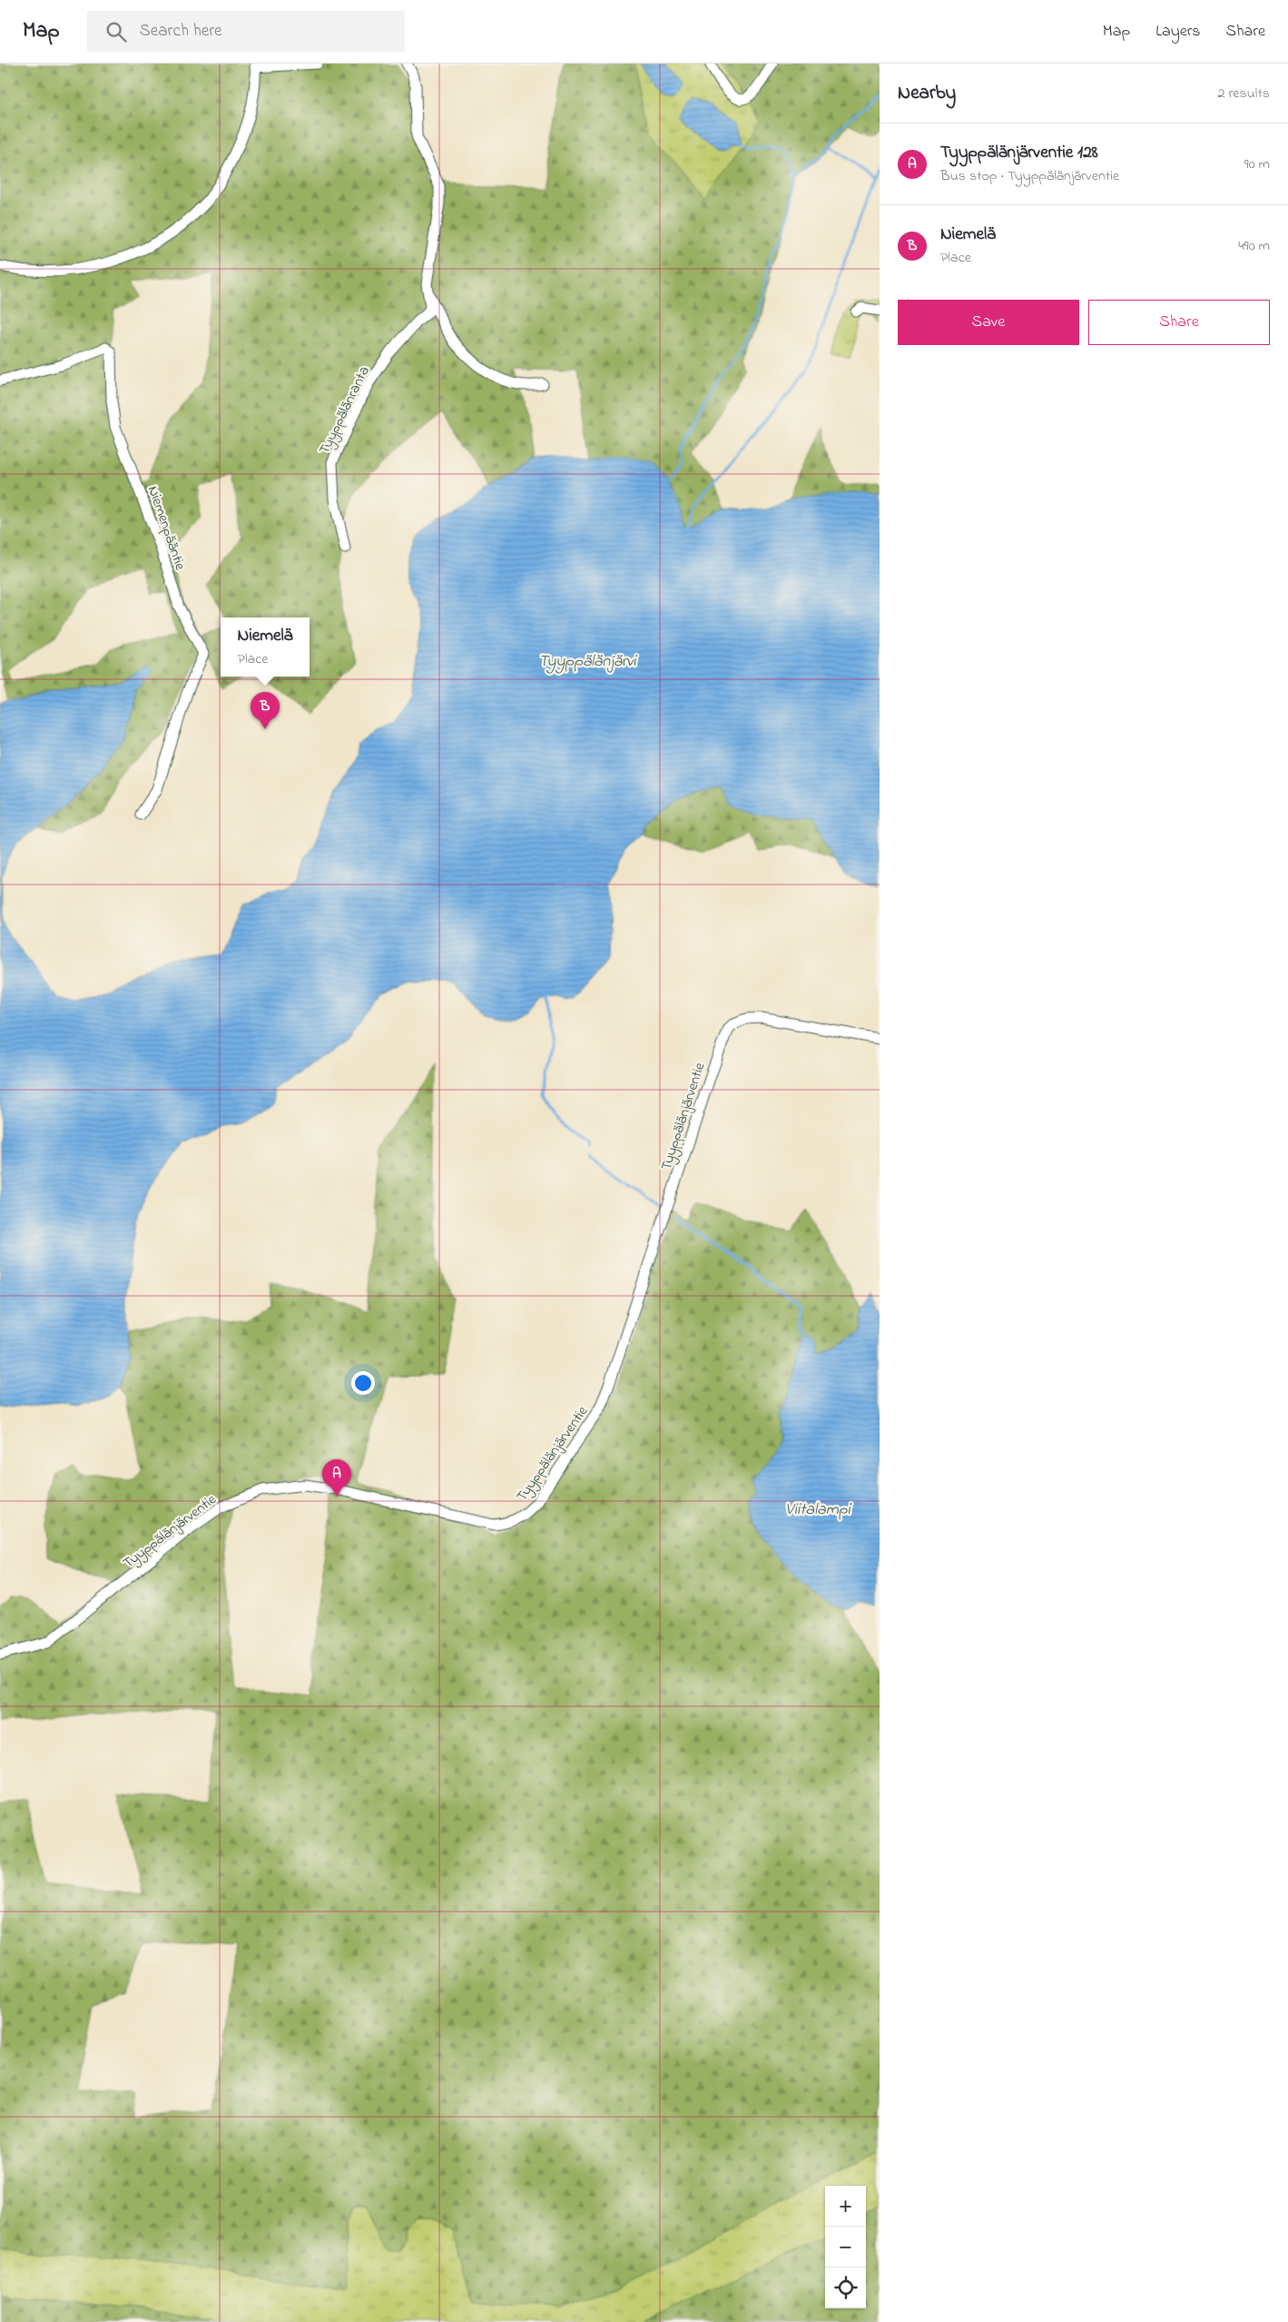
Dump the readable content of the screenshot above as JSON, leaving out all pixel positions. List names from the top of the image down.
{
  "streets": {
    "street": ["Tyyppälänranta", "Niemenpääntie", "Tyyppälänjärventie"]
  },
  "water": ["Tyyppälänjärvi", "Viitalampi"],
  "page": {
    "header": "Map",
    "search": "Search here",
    "nav": ["Map", "Layers", "Share"],
    "heading": ["Nearby", "2 results"],
    "list": [
      {
        "mark": "A",
        "name": "Tyyppälänjärventie 128",
        "note": "Bus stop · Tyyppälänjärventie",
        "value": "90 m"
      },
      {
        "mark": "B",
        "name": "Niemelä",
        "note": "Place",
        "value": "490 m"
      }
    ],
    "buttons": ["Save", "Share"],
    "popup": ["Niemelä", "Place"],
    "pins": ["B", "A"],
    "map_buttons": ["+", "−"]
  }
}
